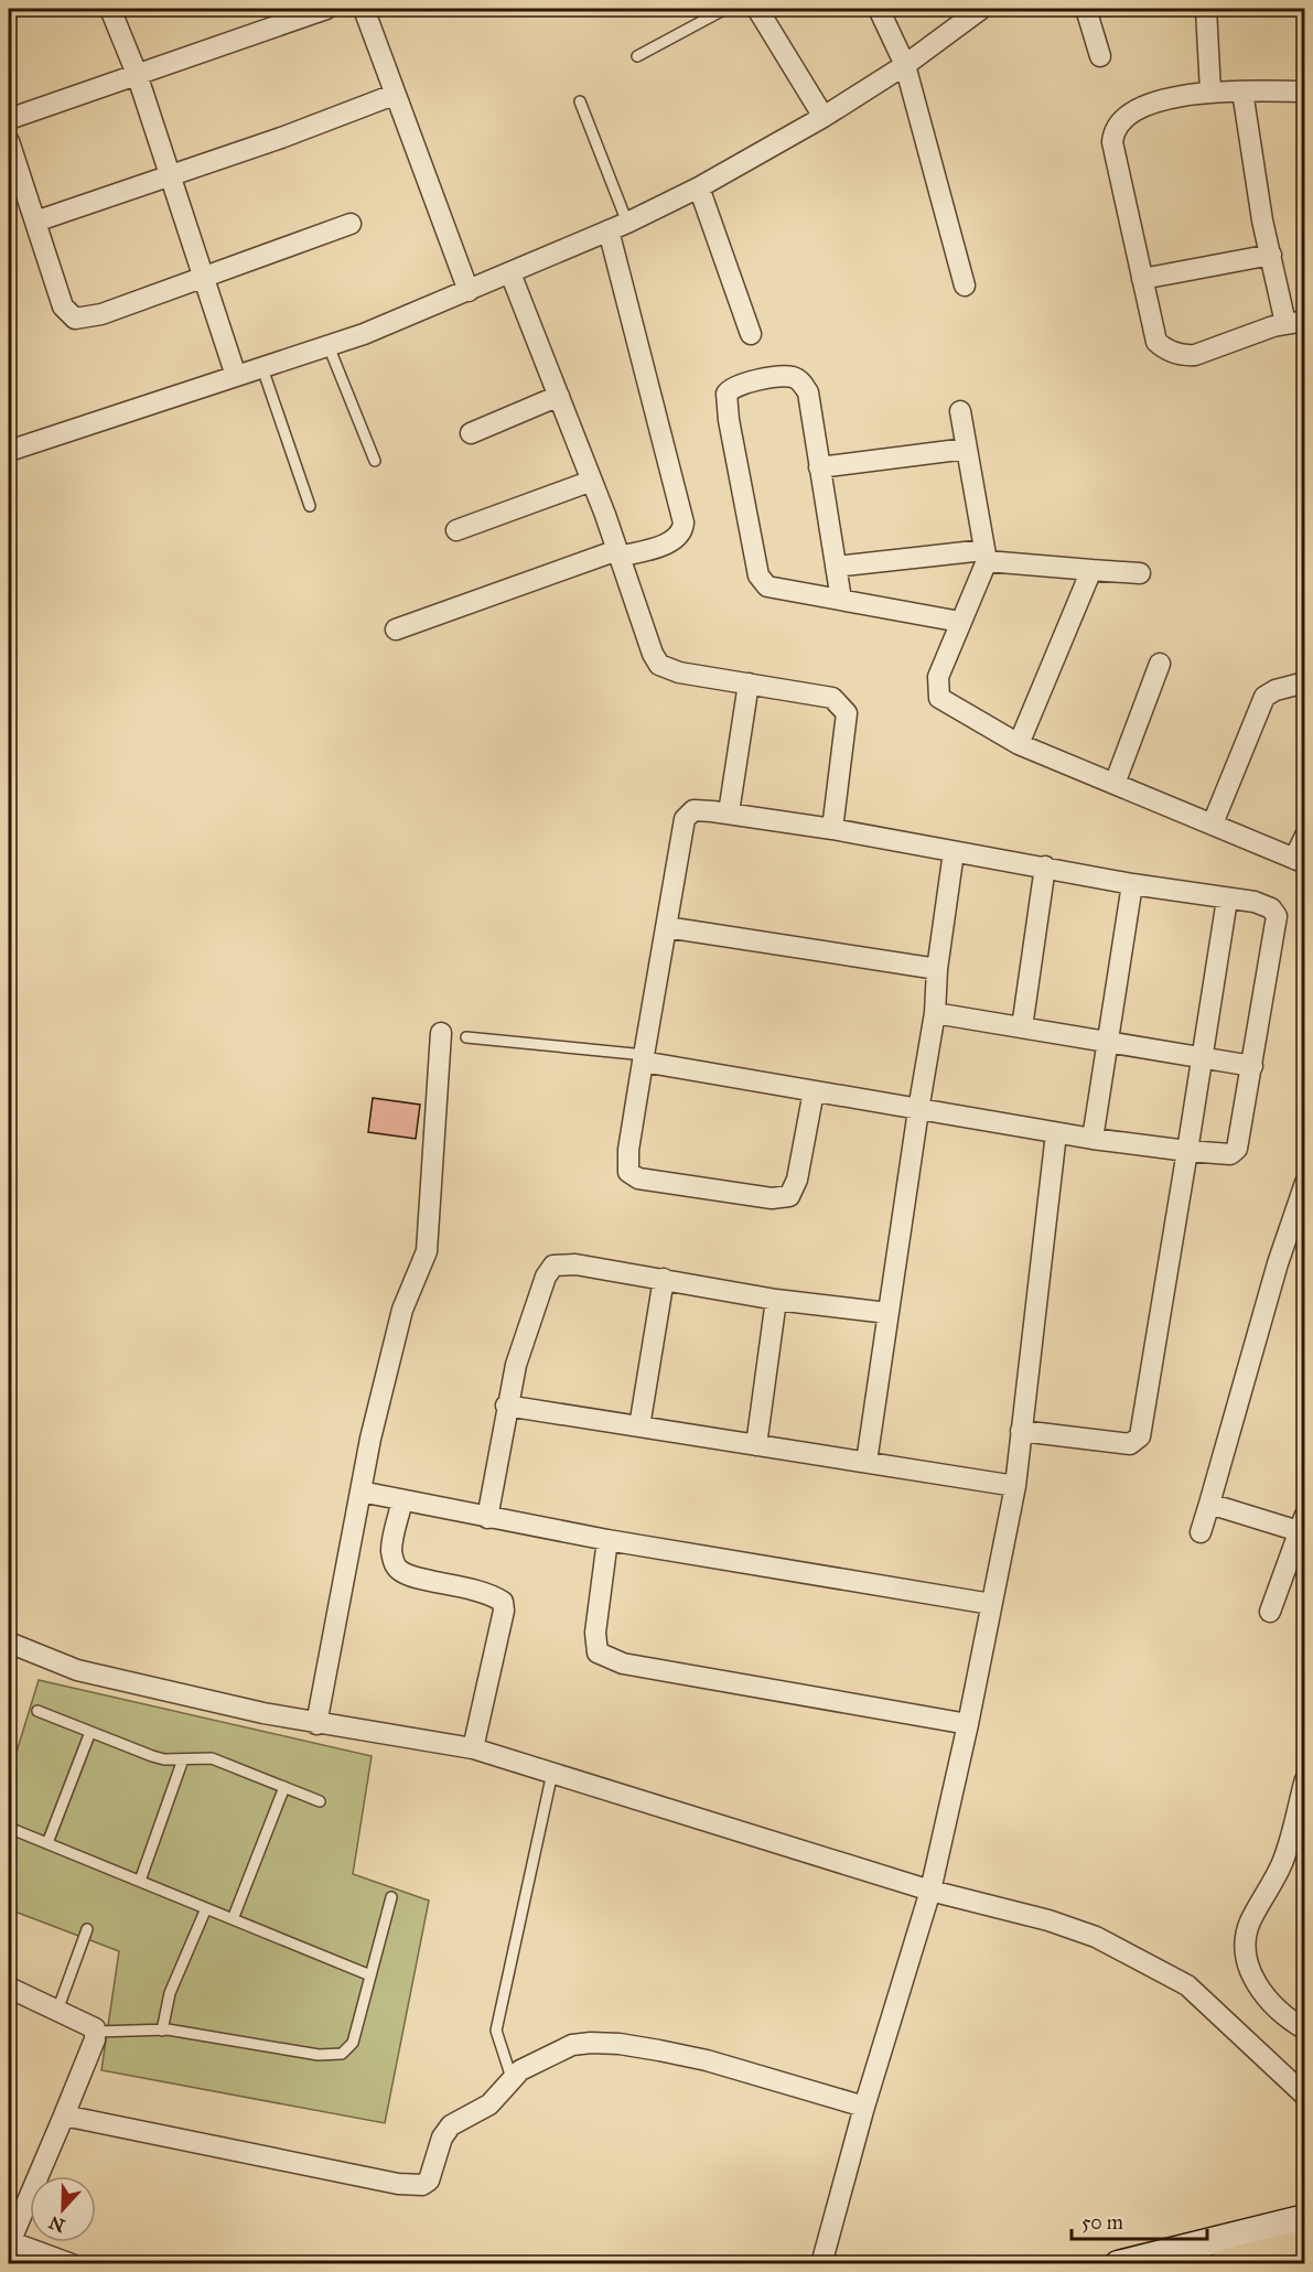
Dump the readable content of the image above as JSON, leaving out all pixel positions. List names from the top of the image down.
{
  "scale_bar": "50 m",
  "north": "bottom"
}
